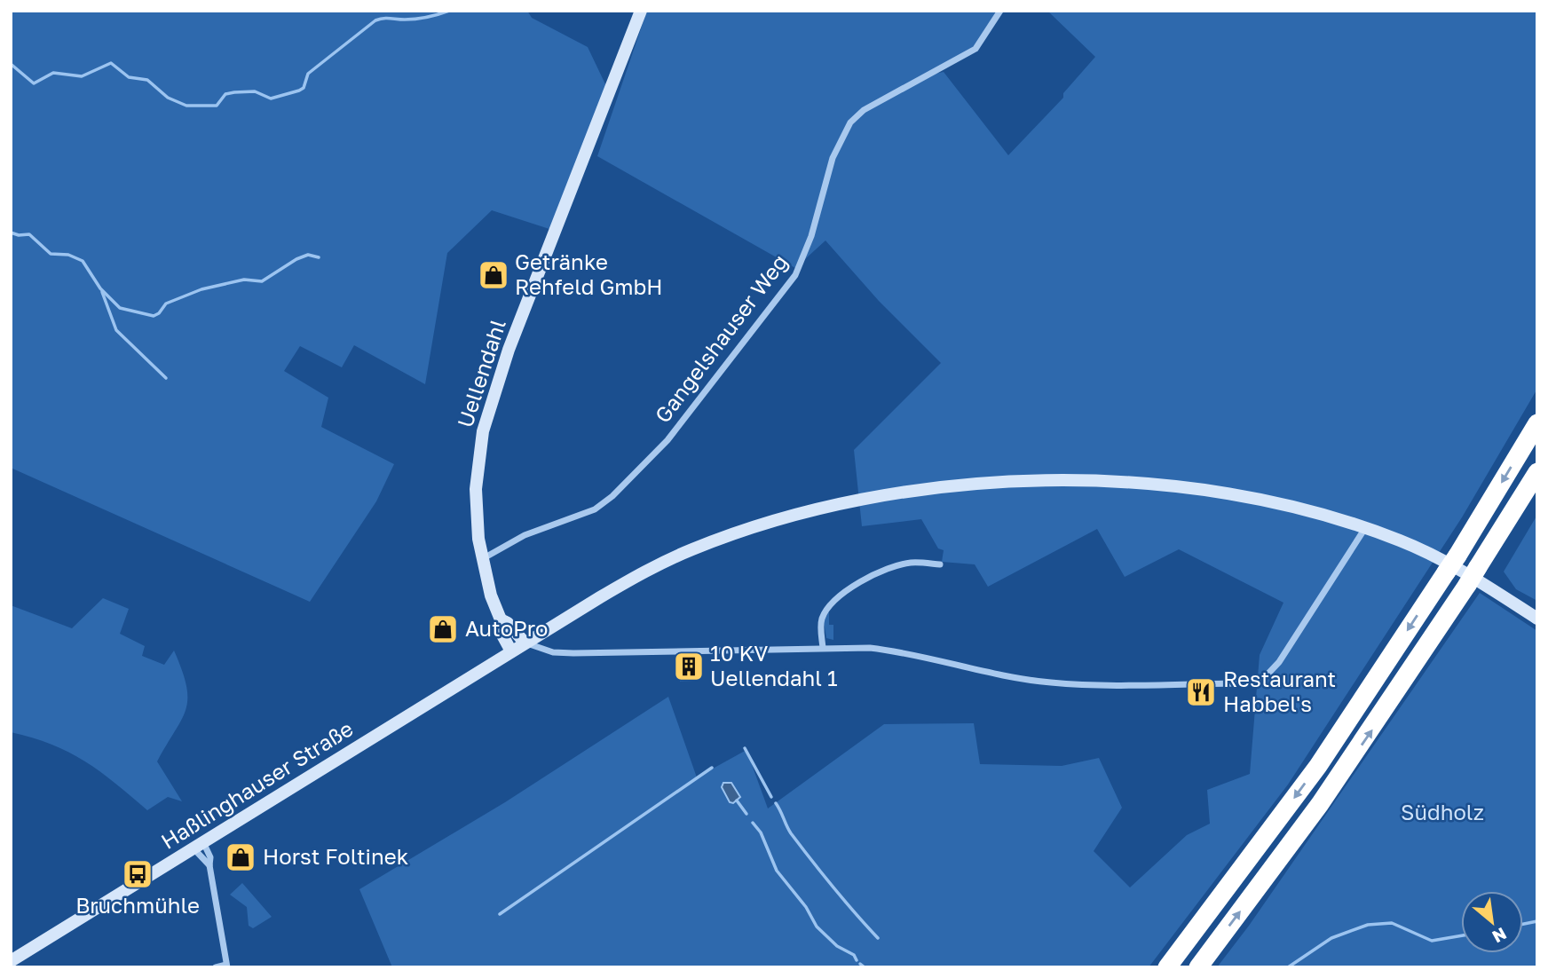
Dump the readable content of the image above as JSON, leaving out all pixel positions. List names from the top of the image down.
{
  "streets": {
    "main road": ["Uellendahl", "Haßlinghauser Straße"],
    "street": ["Gangelshauser Weg"]
  },
  "crossings": [
    ["Gangelshauser Weg", "Uellendahl"],
    ["Uellendahl", "Haßlinghauser Straße"]
  ],
  "parks": ["Südholz"],
  "places": {
    "shop": ["Getränke Rehfeld GmbH", "AutoPro", "Horst Foltinek"],
    "building": ["10 KV Uellendahl 1"],
    "restaurant": ["Restaurant Habbel's"],
    "bus stop": ["Bruchmühle"]
  },
  "north": "bottom right"
}
